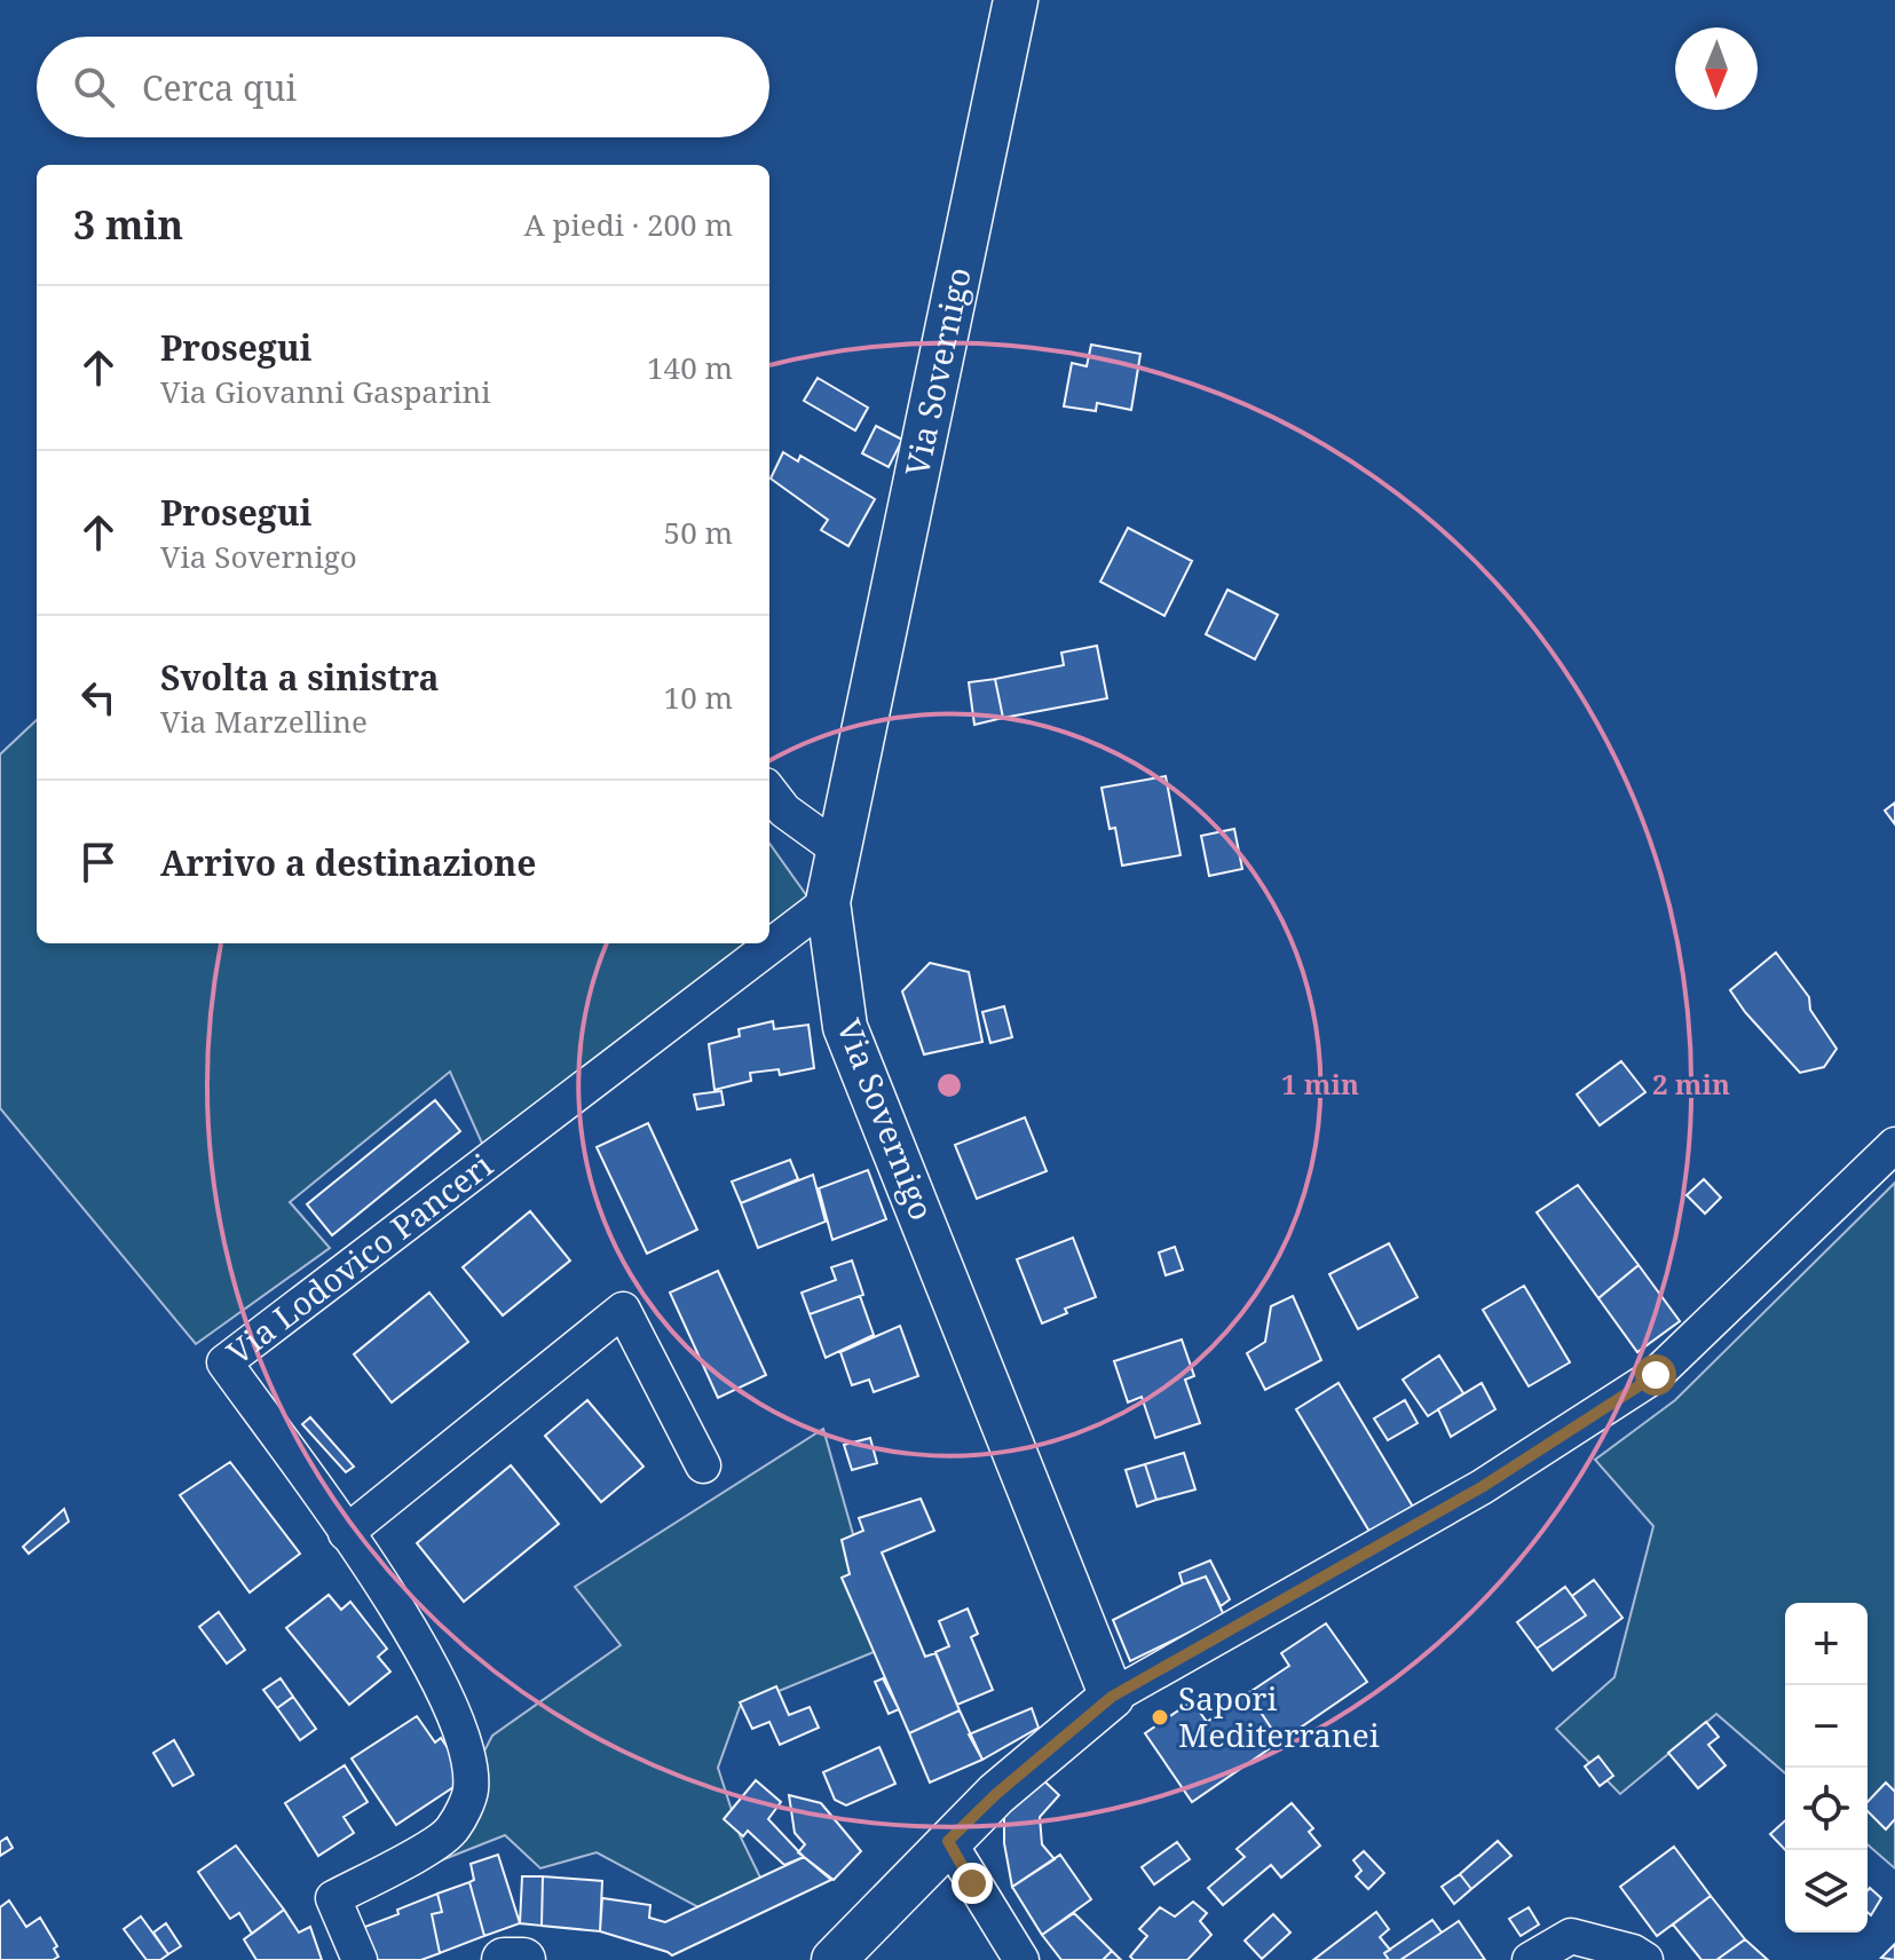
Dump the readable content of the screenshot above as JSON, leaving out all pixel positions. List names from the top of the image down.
{
  "streets": {
    "main road": ["Via Sovernigo"],
    "street": ["Via Lodovico Panceri"]
  },
  "crossings": [
    ["Via Sovernigo", "Via Lodovico Panceri"]
  ],
  "places": ["Sapori Mediterranei"],
  "north": "bottom",
  "page": {
    "search": "Cerca qui",
    "heading": ["3 min", "A piedi · 200 m"],
    "list": [
      ["Prosegui", "Via Giovanni Gasparini", "140 m"],
      ["Prosegui", "Via Sovernigo", "50 m"],
      ["Svolta a sinistra", "Via Marzelline", "10 m"],
      "Arrivo a destinazione"
    ],
    "map_buttons": ["+", "−"]
  },
  "rings": ["1 min", "2 min"]
}
